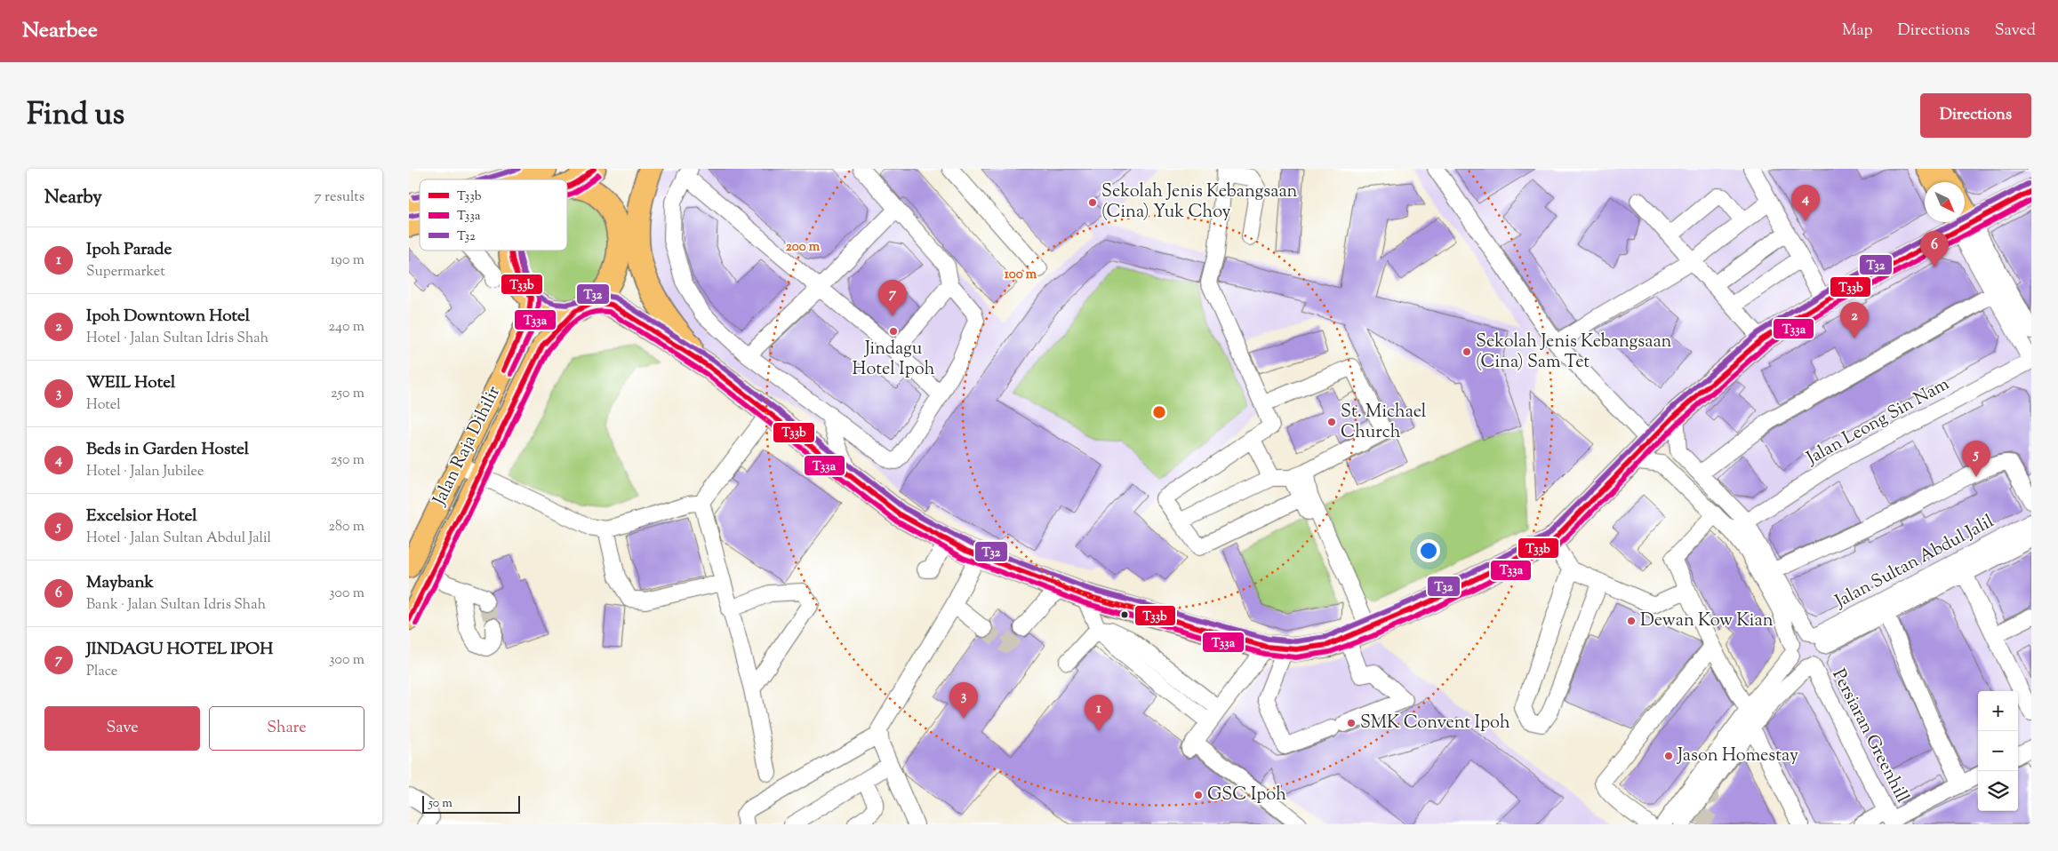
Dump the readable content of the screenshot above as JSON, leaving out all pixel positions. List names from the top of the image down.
{
  "streets": {
    "main road": ["Jalan Raja Dihilir"],
    "street": ["Jalan Leong Sin Nam", "Jalan Sultan Abdul Jalil", "Persiaran Greenhill"]
  },
  "crossings": [
    ["Jalan Sultan Abdul Jalil", "Persiaran Greenhill"]
  ],
  "places": [
    "Sekolah Jenis Kebangsaan (Cina) Yuk Choy",
    "Jindagu Hotel Ipoh",
    "Sekolah Jenis Kebangsaan (Cina) Sam Tet",
    "St. Michael Church",
    "Dewan Kow Kian",
    "SMK Convent Ipoh",
    "Jason Homestay",
    "GSC Ipoh"
  ],
  "lines": ["transit line T33b", "transit line T32", "transit line T33a"],
  "legend": ["T33b", "T33a", "T32"],
  "scale_bar": "50 m",
  "north": "bottom right",
  "page": {
    "header": "Nearbee",
    "nav": ["Map", "Directions", "Saved"],
    "title": "Find us",
    "buttons": [
      "Directions",
      ["Save", "Share"]
    ],
    "heading": ["Nearby", "7 results"],
    "pins": [
      "4",
      "6",
      "7",
      "2",
      "5",
      "3",
      "1"
    ],
    "list": [
      {
        "mark": "1",
        "name": "Ipoh Parade",
        "note": "Supermarket",
        "value": "190 m"
      },
      {
        "mark": "2",
        "name": "Ipoh Downtown Hotel",
        "note": "Hotel · Jalan Sultan Idris Shah",
        "value": "240 m"
      },
      {
        "mark": "3",
        "name": "WEIL Hotel",
        "note": "Hotel",
        "value": "250 m"
      },
      {
        "mark": "4",
        "name": "Beds in Garden Hostel",
        "note": "Hotel · Jalan Jubilee",
        "value": "250 m"
      },
      {
        "mark": "5",
        "name": "Excelsior Hotel",
        "note": "Hotel · Jalan Sultan Abdul Jalil",
        "value": "280 m"
      },
      {
        "mark": "6",
        "name": "Maybank",
        "note": "Bank · Jalan Sultan Idris Shah",
        "value": "300 m"
      },
      {
        "mark": "7",
        "name": "JINDAGU HOTEL IPOH",
        "note": "Place",
        "value": "300 m"
      }
    ],
    "map_buttons": ["+", "−"],
    "scale": "50 m"
  },
  "rings": ["200 m", "100 m"]
}
